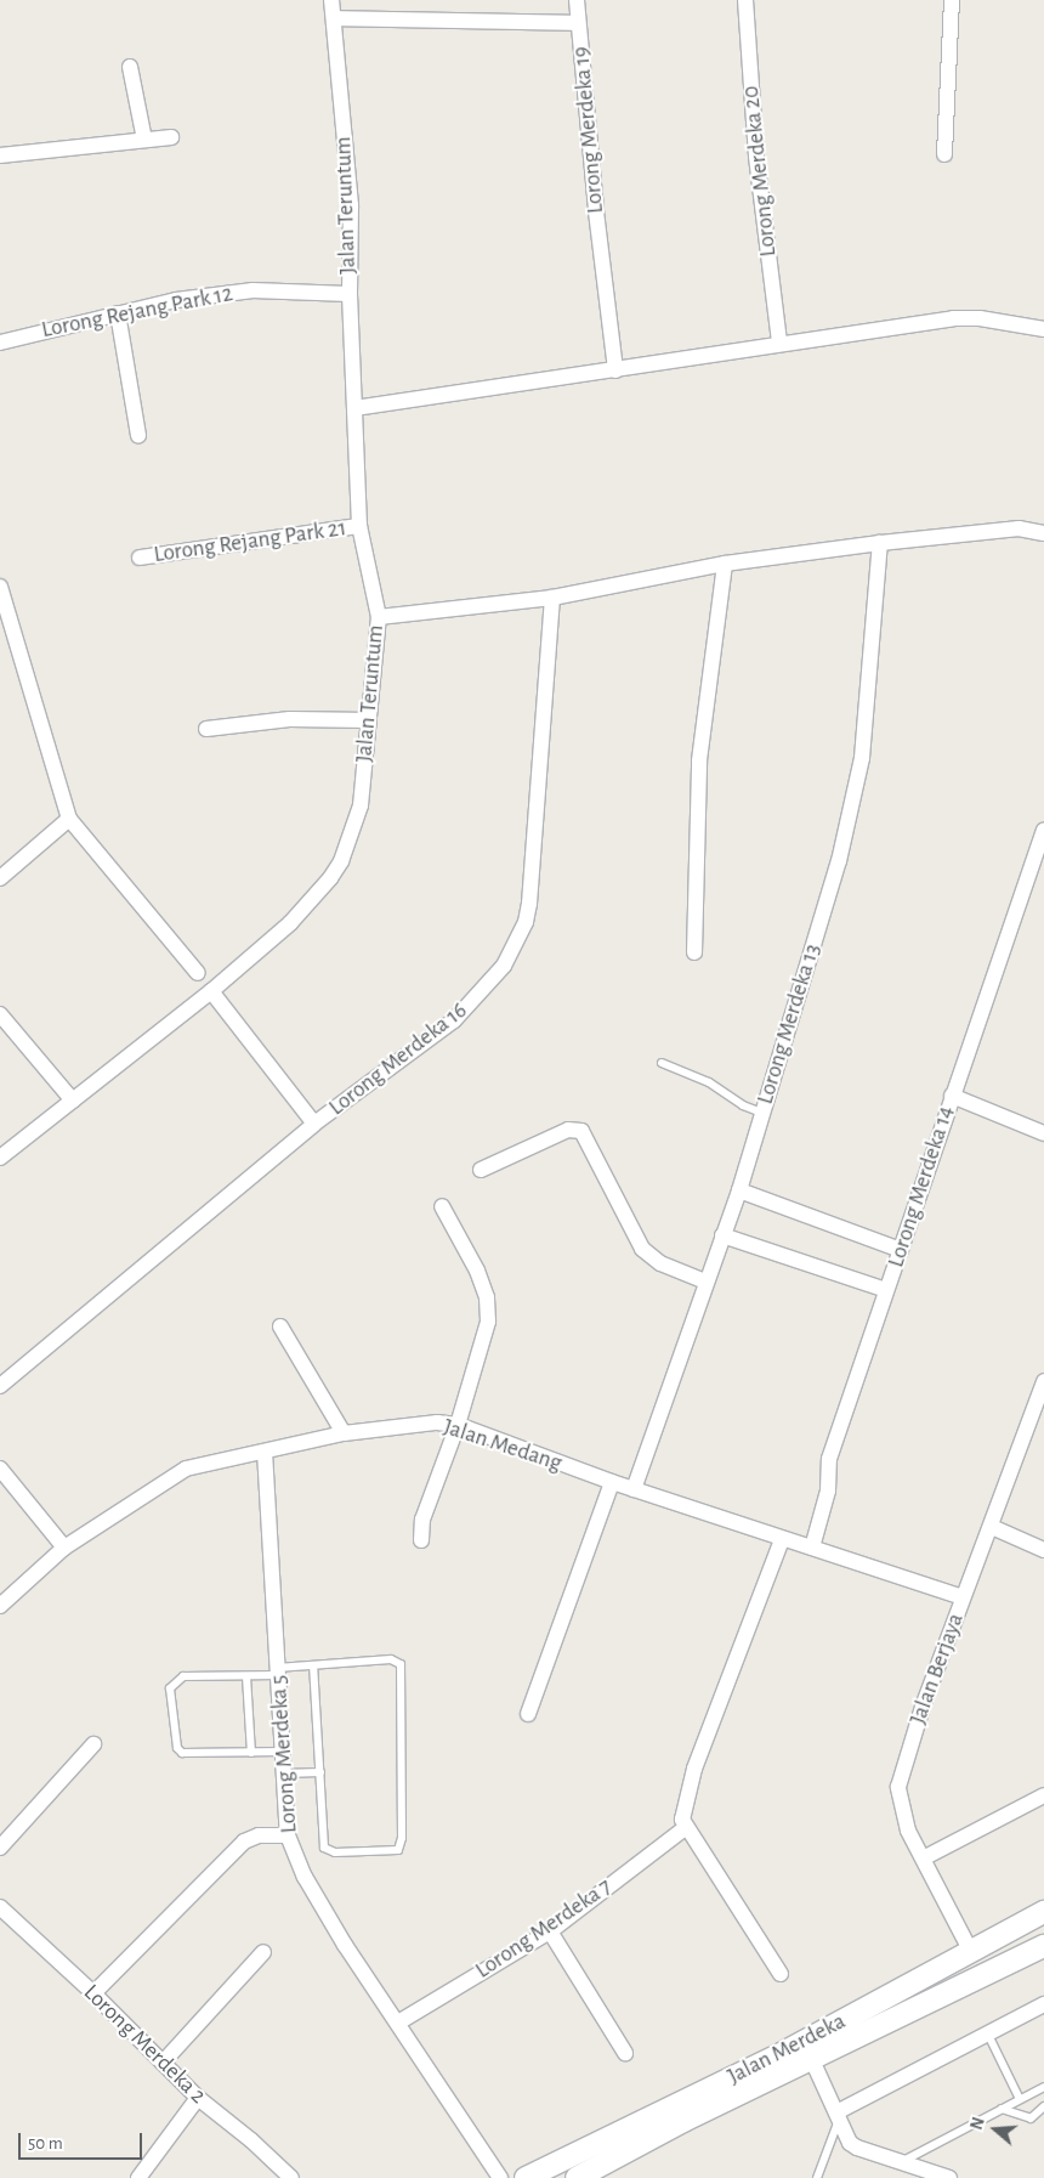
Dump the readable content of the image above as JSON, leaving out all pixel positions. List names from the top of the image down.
{
  "streets": {
    "main road": ["Jalan Merdeka"],
    "street": [
      "Lorong Merdeka 19",
      "Lorong Merdeka 20",
      "Jalan Teruntum",
      "Lorong Rejang Park 12",
      "Lorong Rejang Park 21",
      "Lorong Merdeka 13",
      "Lorong Merdeka 16",
      "Lorong Merdeka 14",
      "Jalan Medang",
      "Jalan Berjaya",
      "Lorong Merdeka 5",
      "Lorong Merdeka 7",
      "Lorong Merdeka 2"
    ]
  },
  "crossings": [
    ["Lorong Merdeka 19", "Jalan Teruntum"],
    ["Jalan Teruntum", "Lorong Rejang Park 12"],
    ["Jalan Teruntum", "Lorong Rejang Park 21"],
    ["Lorong Merdeka 13", "Jalan Medang"],
    ["Lorong Merdeka 14", "Jalan Medang"],
    ["Jalan Medang", "Jalan Berjaya"],
    ["Jalan Medang", "Lorong Merdeka 5"],
    ["Jalan Berjaya", "Jalan Merdeka"],
    ["Lorong Merdeka 5", "Lorong Merdeka 7"]
  ],
  "scale_bar": "50 m",
  "north": "left"
}
